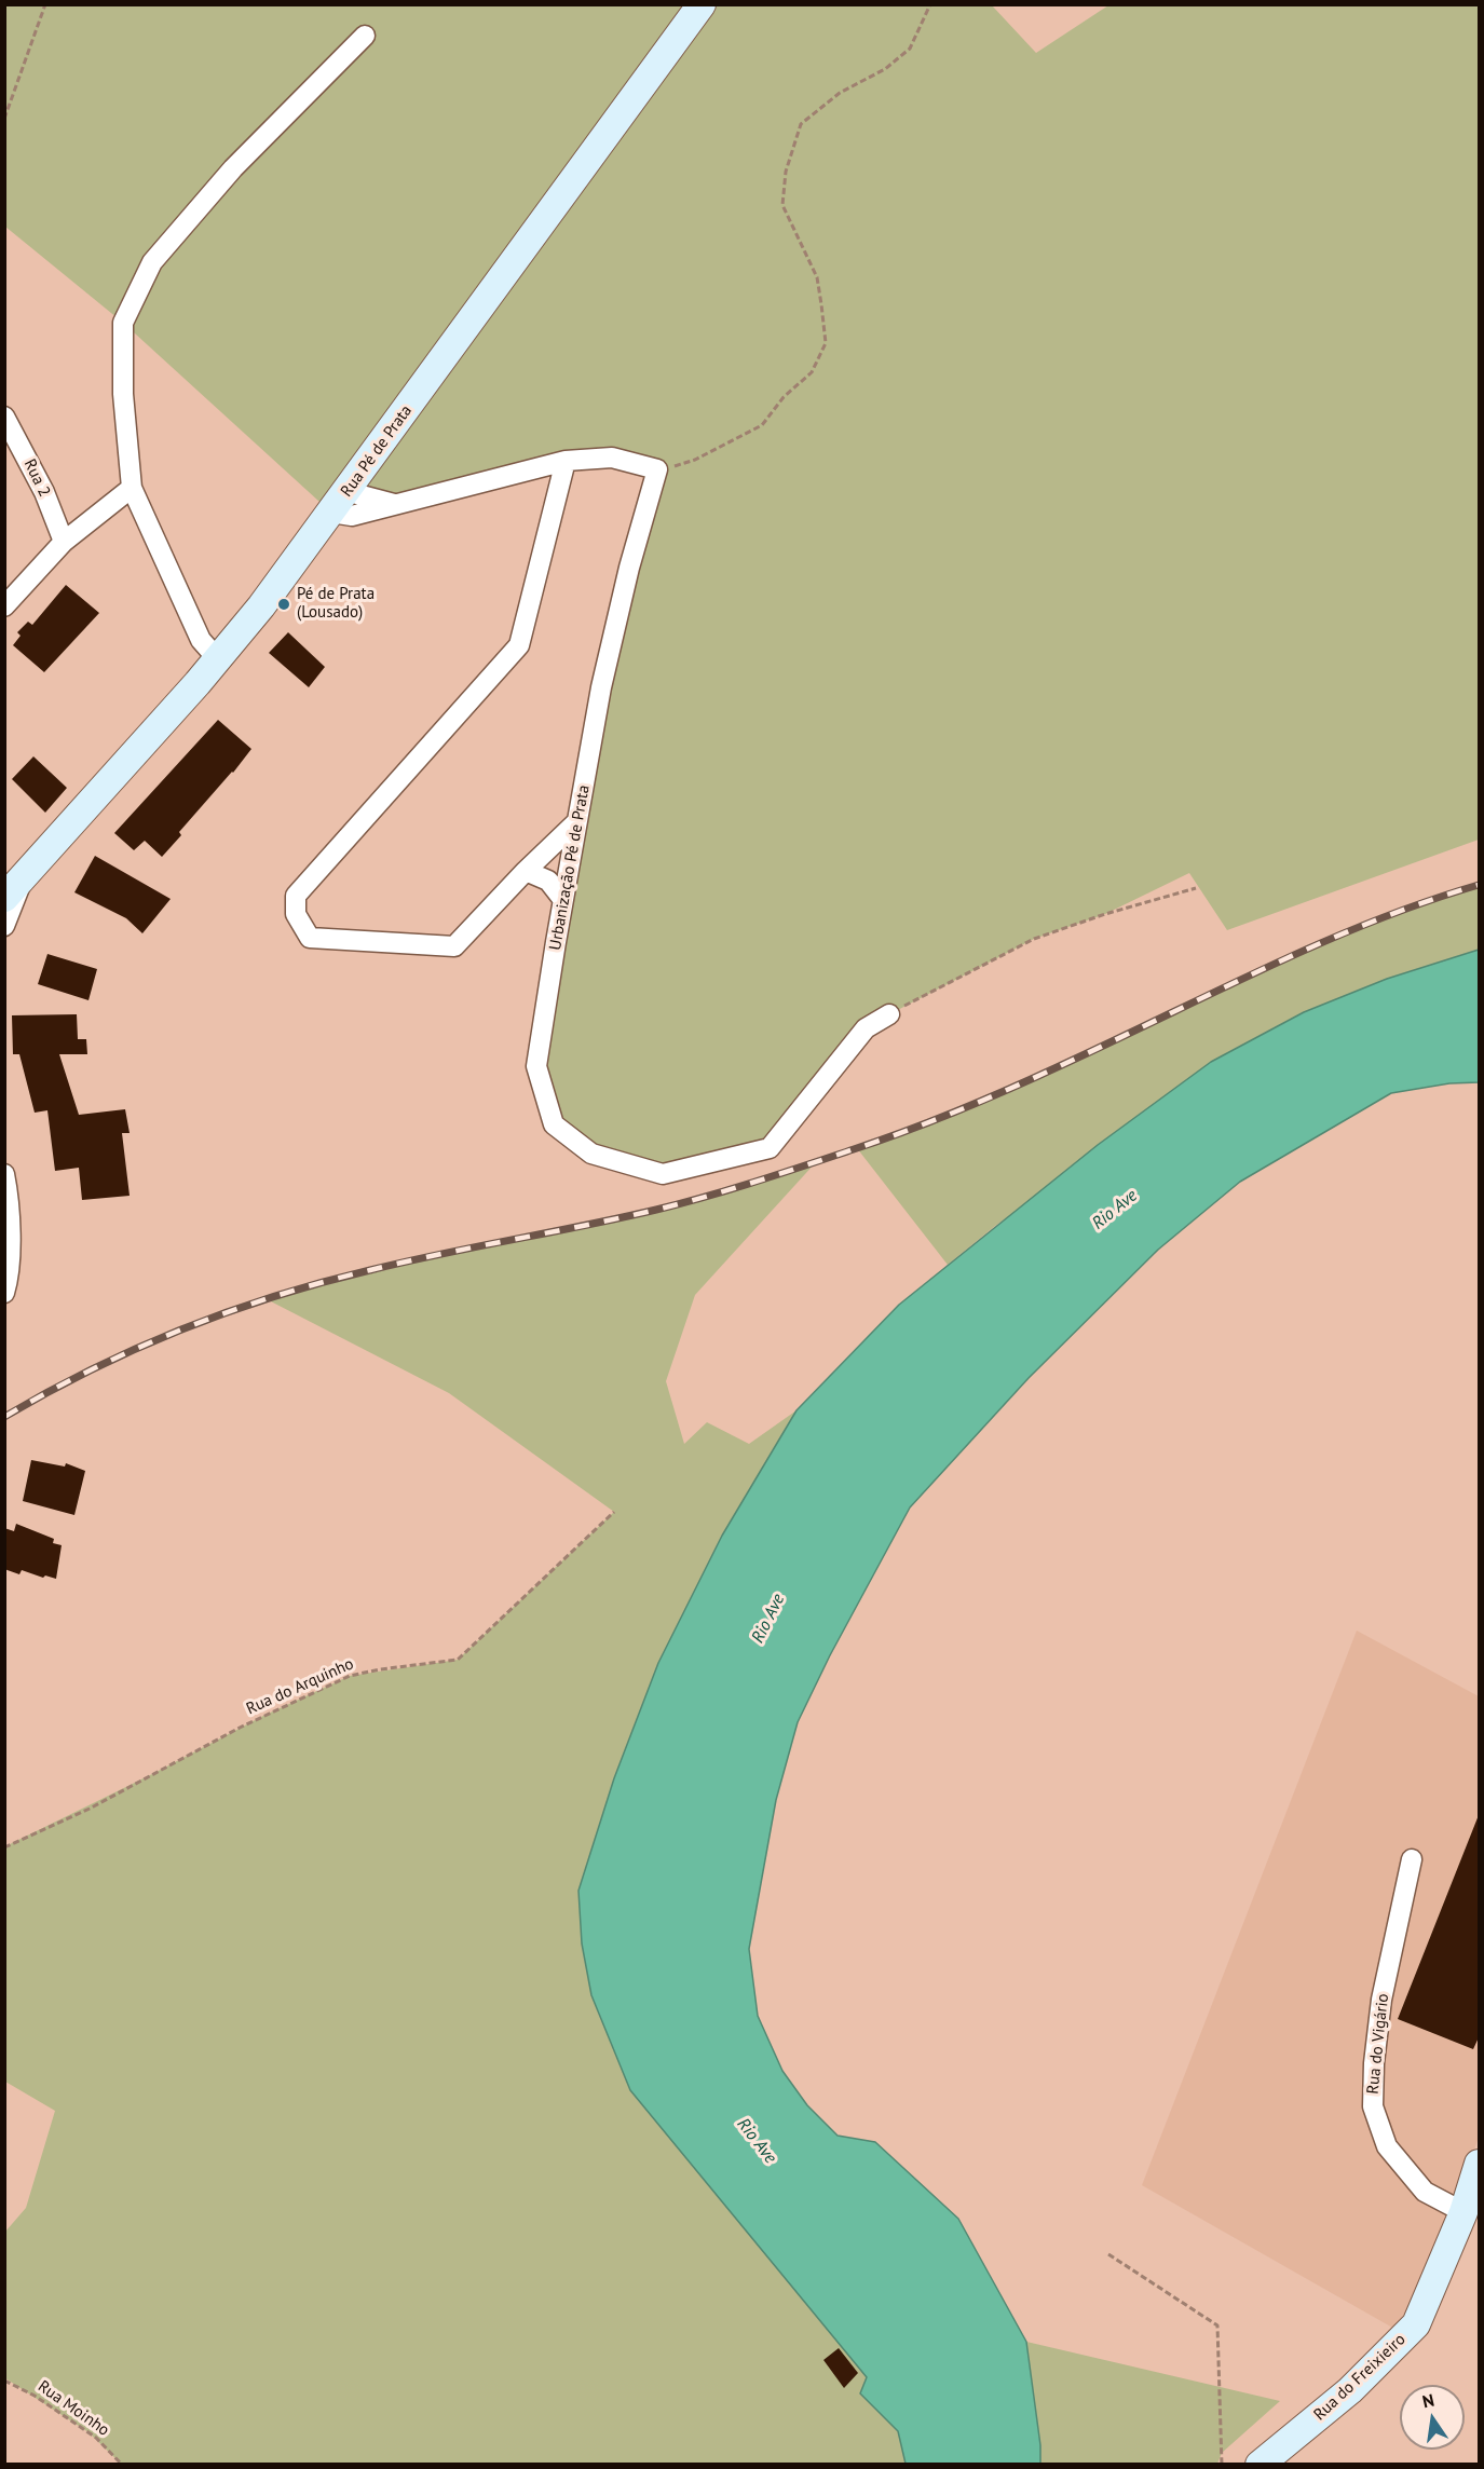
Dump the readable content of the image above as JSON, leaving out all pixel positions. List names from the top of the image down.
{
  "streets": {
    "street": [
      "Rua Pé de Prata",
      "Rua 2",
      "Urbanização Pé de Prata",
      "Rua do Vigário",
      "Rua do Freixieiro"
    ],
    "path": ["Rua do Arquinho", "Rua Moinho"]
  },
  "crossings": [
    ["Rua do Vigário", "Rua do Freixieiro"]
  ],
  "water": ["Rio Ave"],
  "places": ["Pé de Prata (Lousado)"],
  "north": "top"
}
